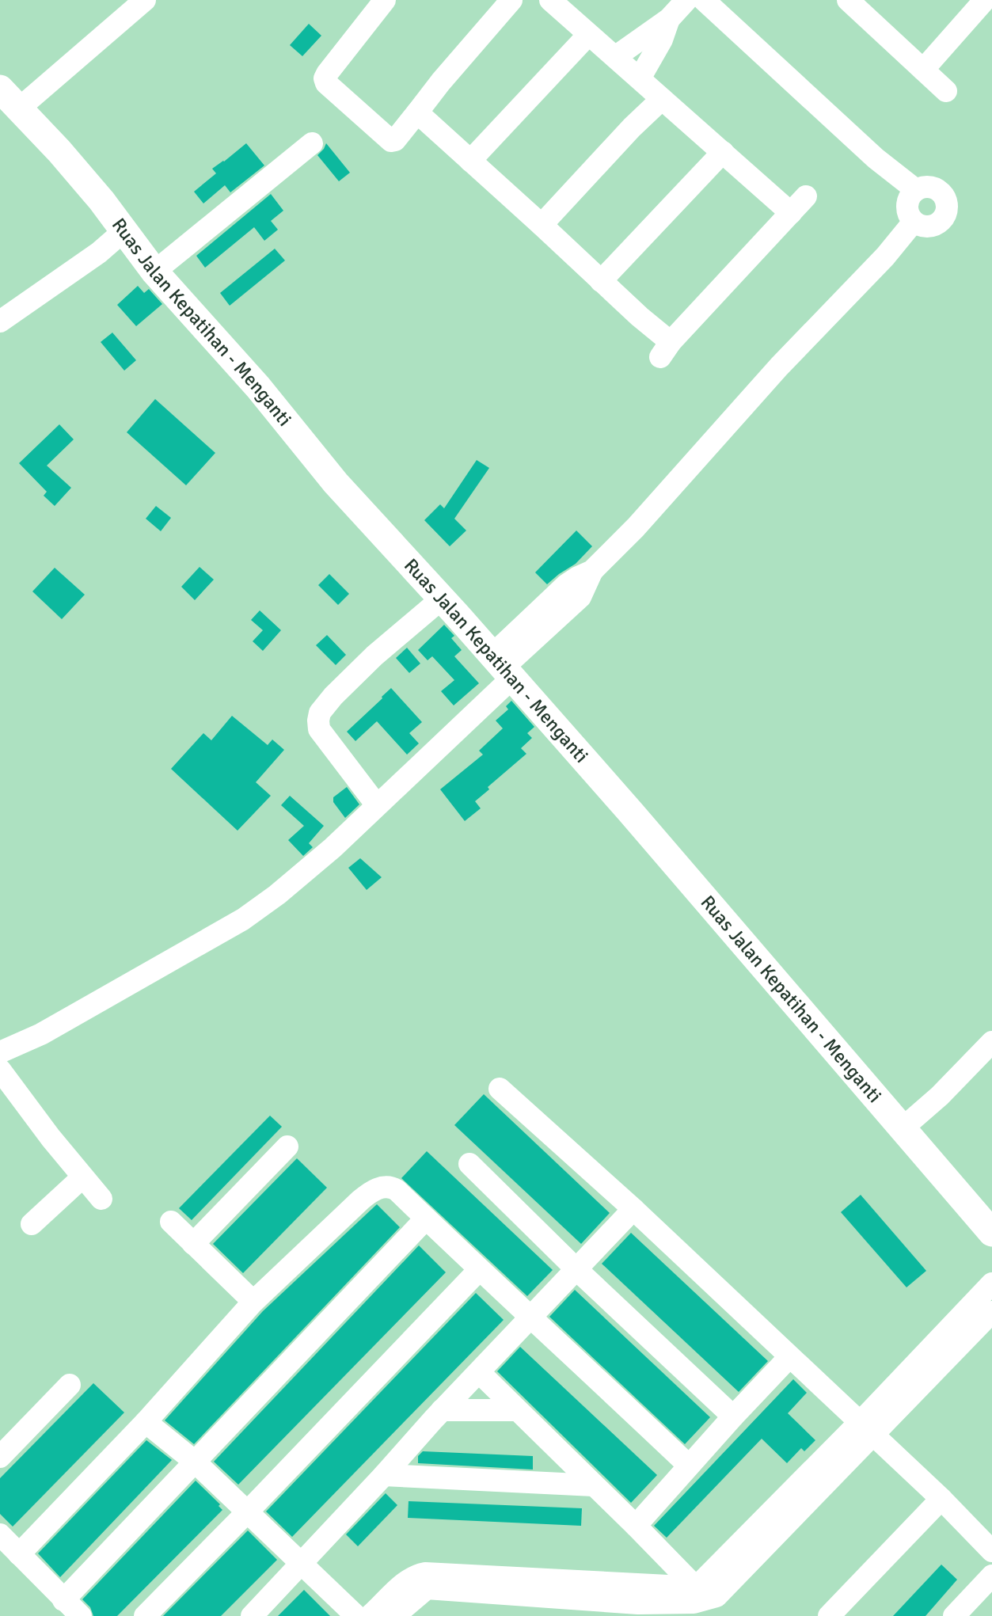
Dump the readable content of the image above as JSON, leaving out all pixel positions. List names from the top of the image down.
{
  "streets": {
    "main road": ["Ruas Jalan Kepatihan - Menganti"]
  }
}
